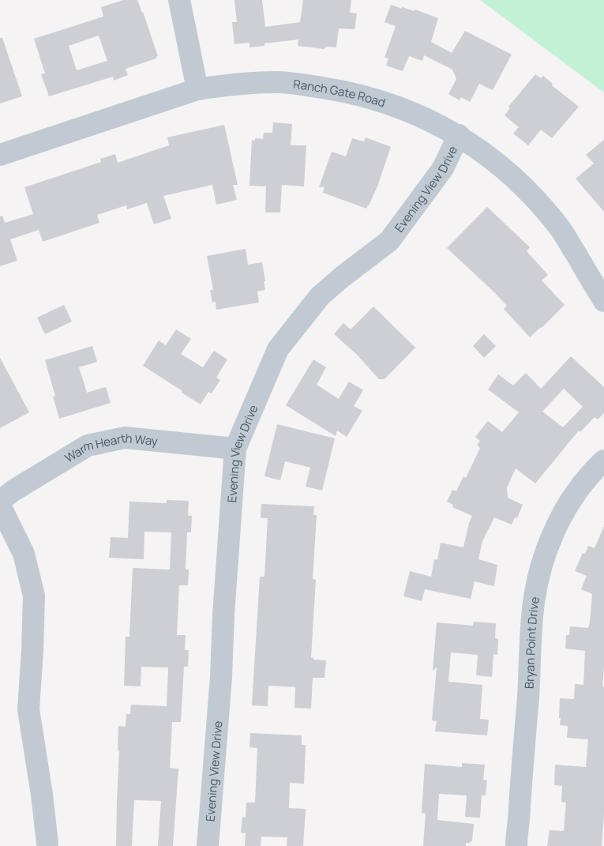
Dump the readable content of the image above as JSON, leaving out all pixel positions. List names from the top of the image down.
{
  "streets": {
    "street": [
      "Ranch Gate Road",
      "Evening View Drive",
      "Warm Hearth Way",
      "Bryan Point Drive"
    ]
  },
  "crossings": [
    ["Ranch Gate Road", "Evening View Drive"],
    ["Evening View Drive", "Warm Hearth Way"]
  ]
}
